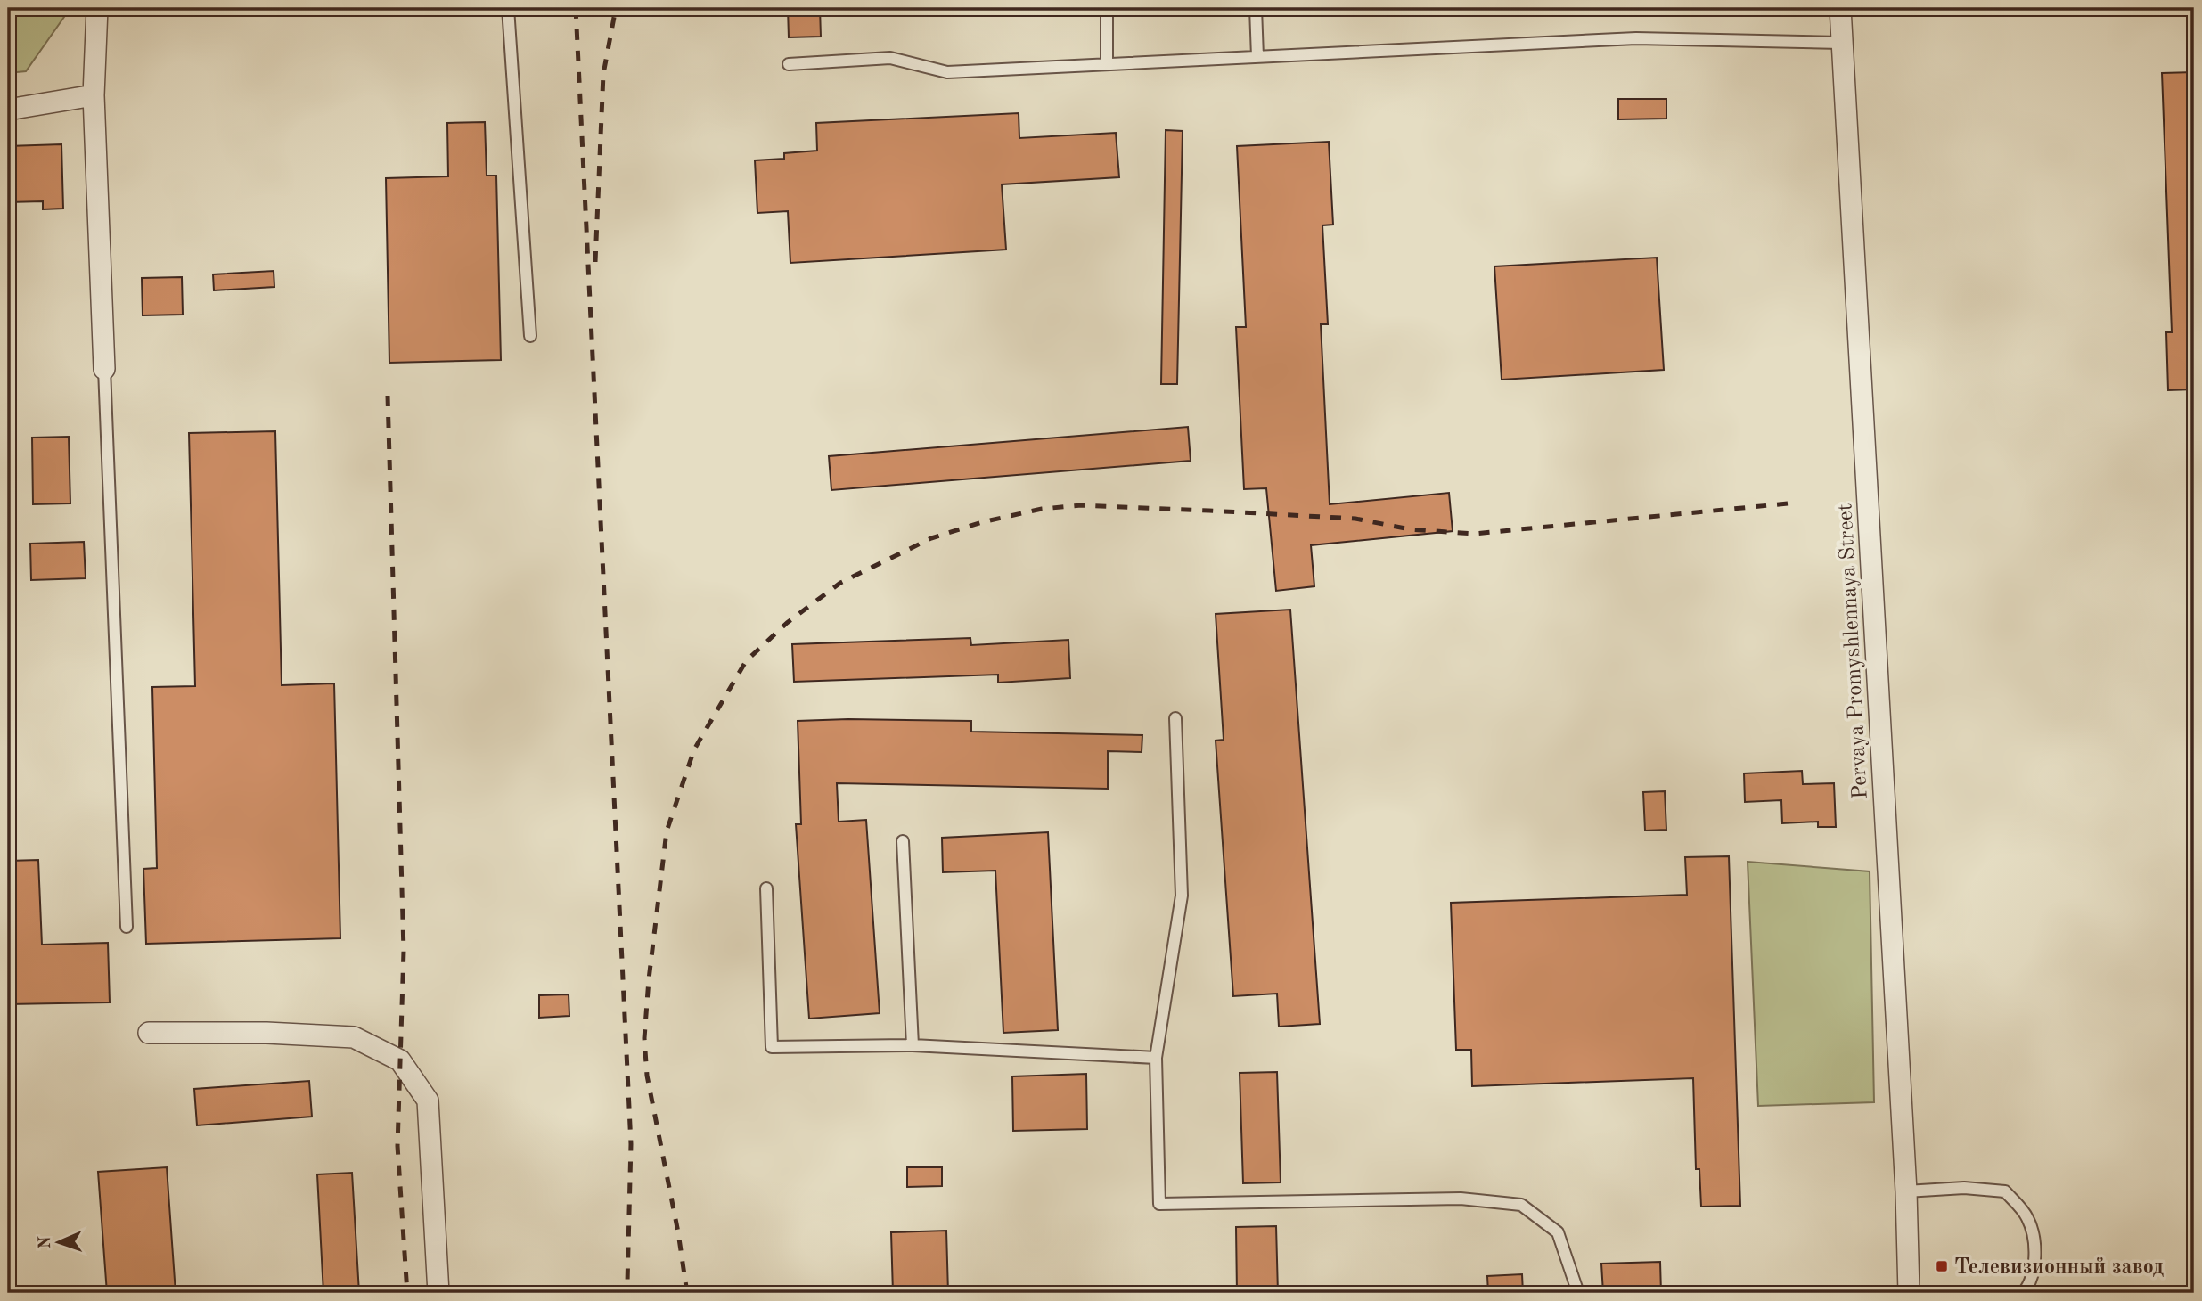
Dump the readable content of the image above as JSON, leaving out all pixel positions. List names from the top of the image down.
{
  "streets": {
    "street": ["Pervaya Promyshlennaya Street"]
  },
  "places": {
    "transit": ["Телевизионный завод"]
  },
  "north": "left"
}
